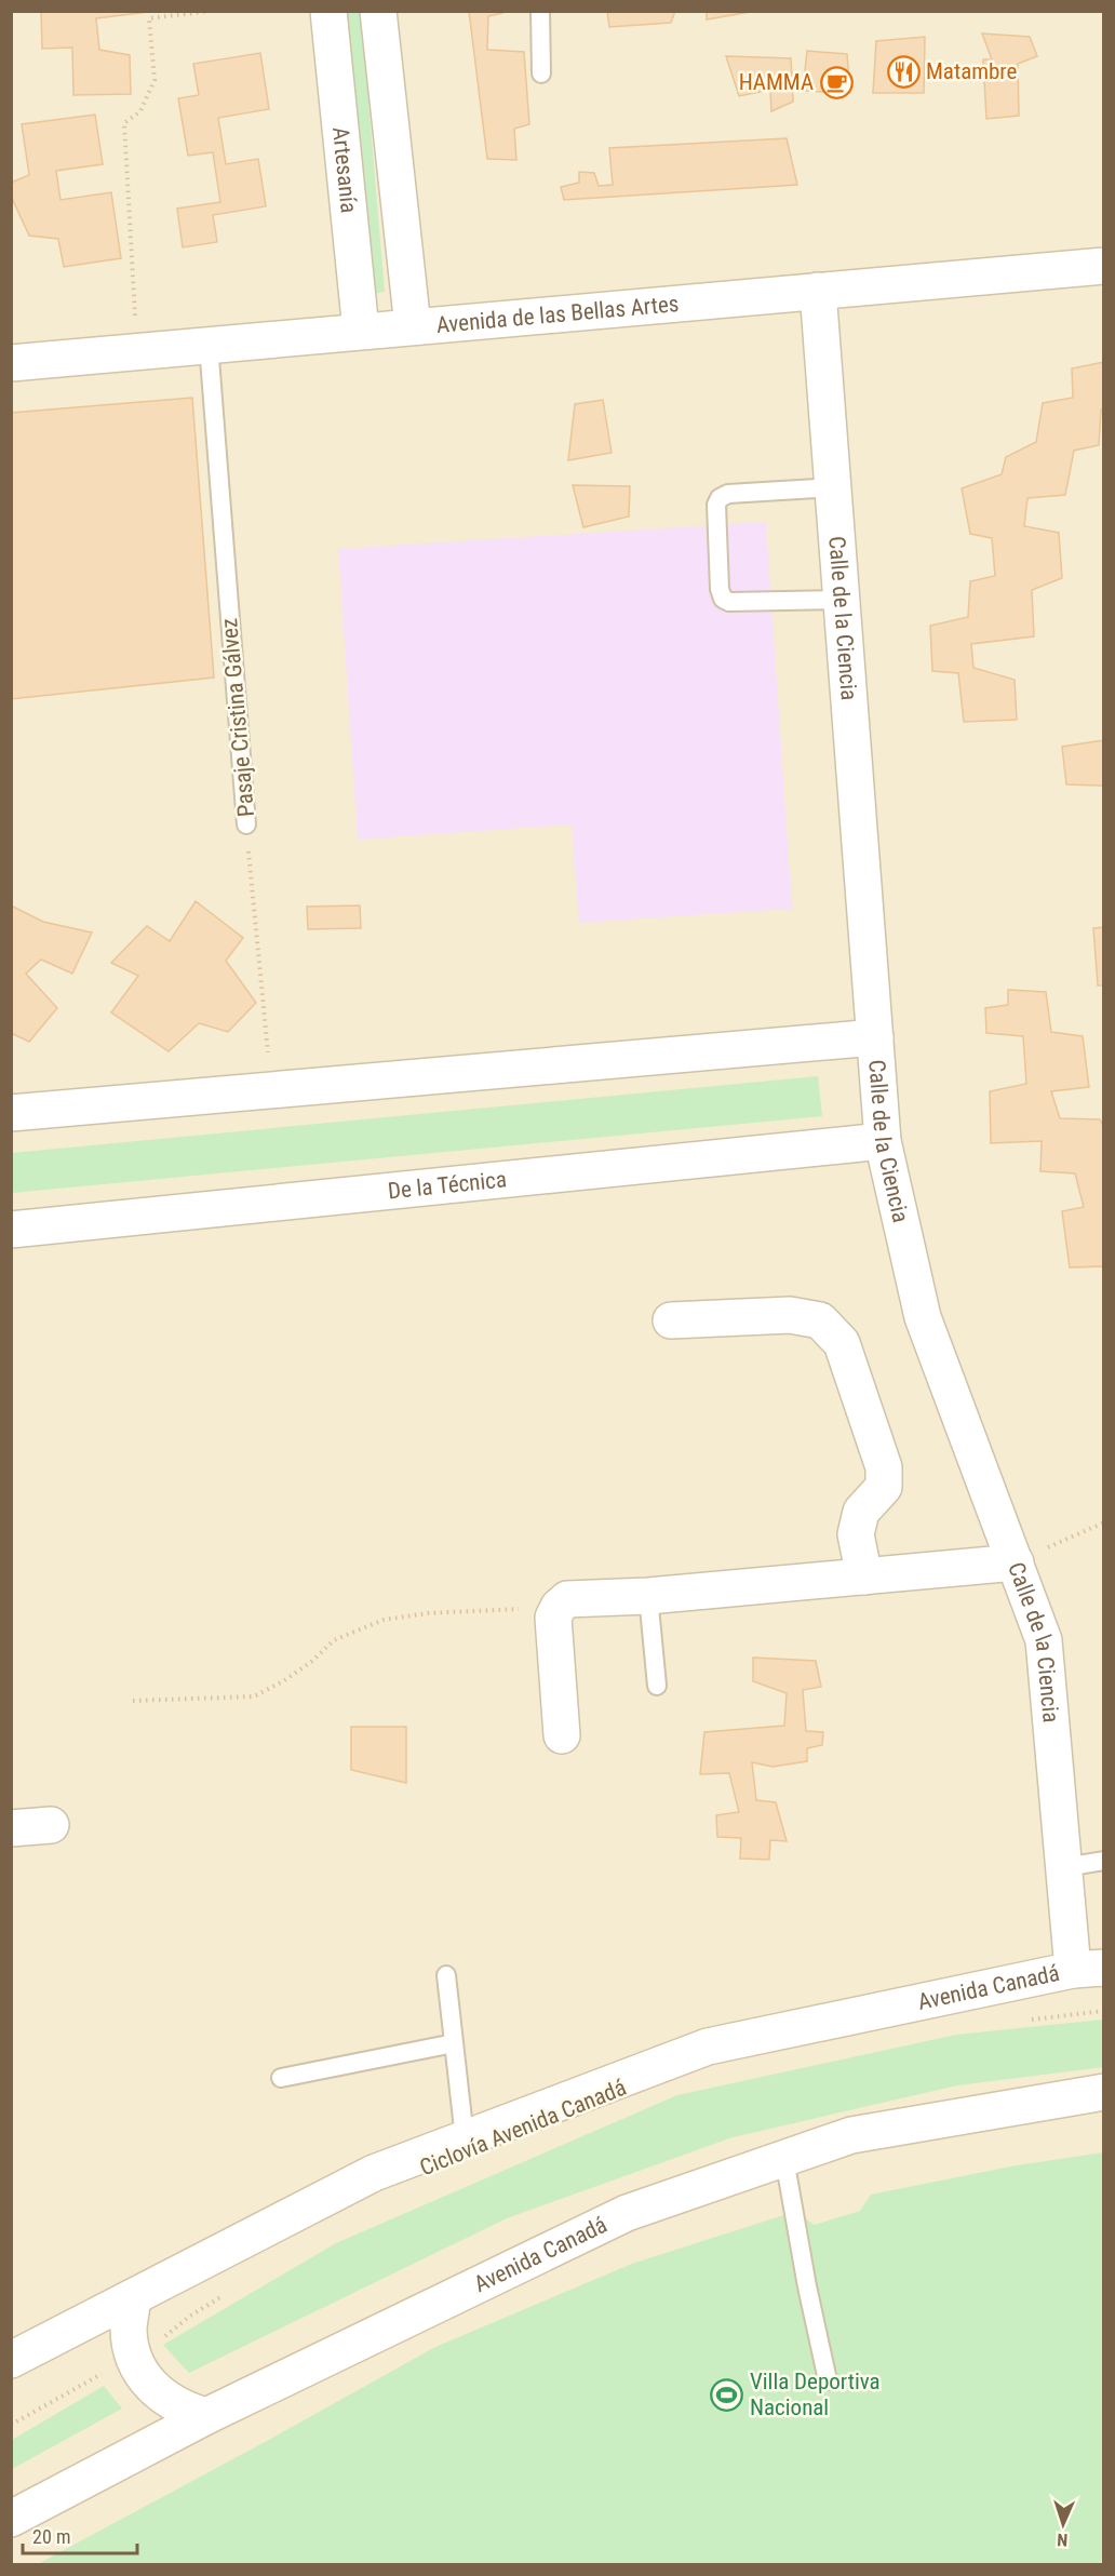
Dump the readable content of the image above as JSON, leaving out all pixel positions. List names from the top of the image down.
{
  "streets": {
    "street": [
      "Artesanía",
      "Avenida de las Bellas Artes",
      "Calle de la Ciencia",
      "De la Técnica",
      "Avenida Canadá"
    ],
    "lane": ["Pasaje Cristina Gálvez"]
  },
  "crossings": [
    ["Artesanía", "Avenida de las Bellas Artes"],
    ["Avenida de las Bellas Artes", "Calle de la Ciencia"],
    ["Avenida de las Bellas Artes", "Pasaje Cristina Gálvez"],
    ["Calle de la Ciencia", "De la Técnica"],
    ["Calle de la Ciencia", "Avenida Canadá"]
  ],
  "places": {
    "restaurant": ["Matambre"],
    "cafe": ["HAMMA"],
    "sports": ["Villa Deportiva Nacional"]
  },
  "scale_bar": "20 m",
  "north": "bottom"
}
